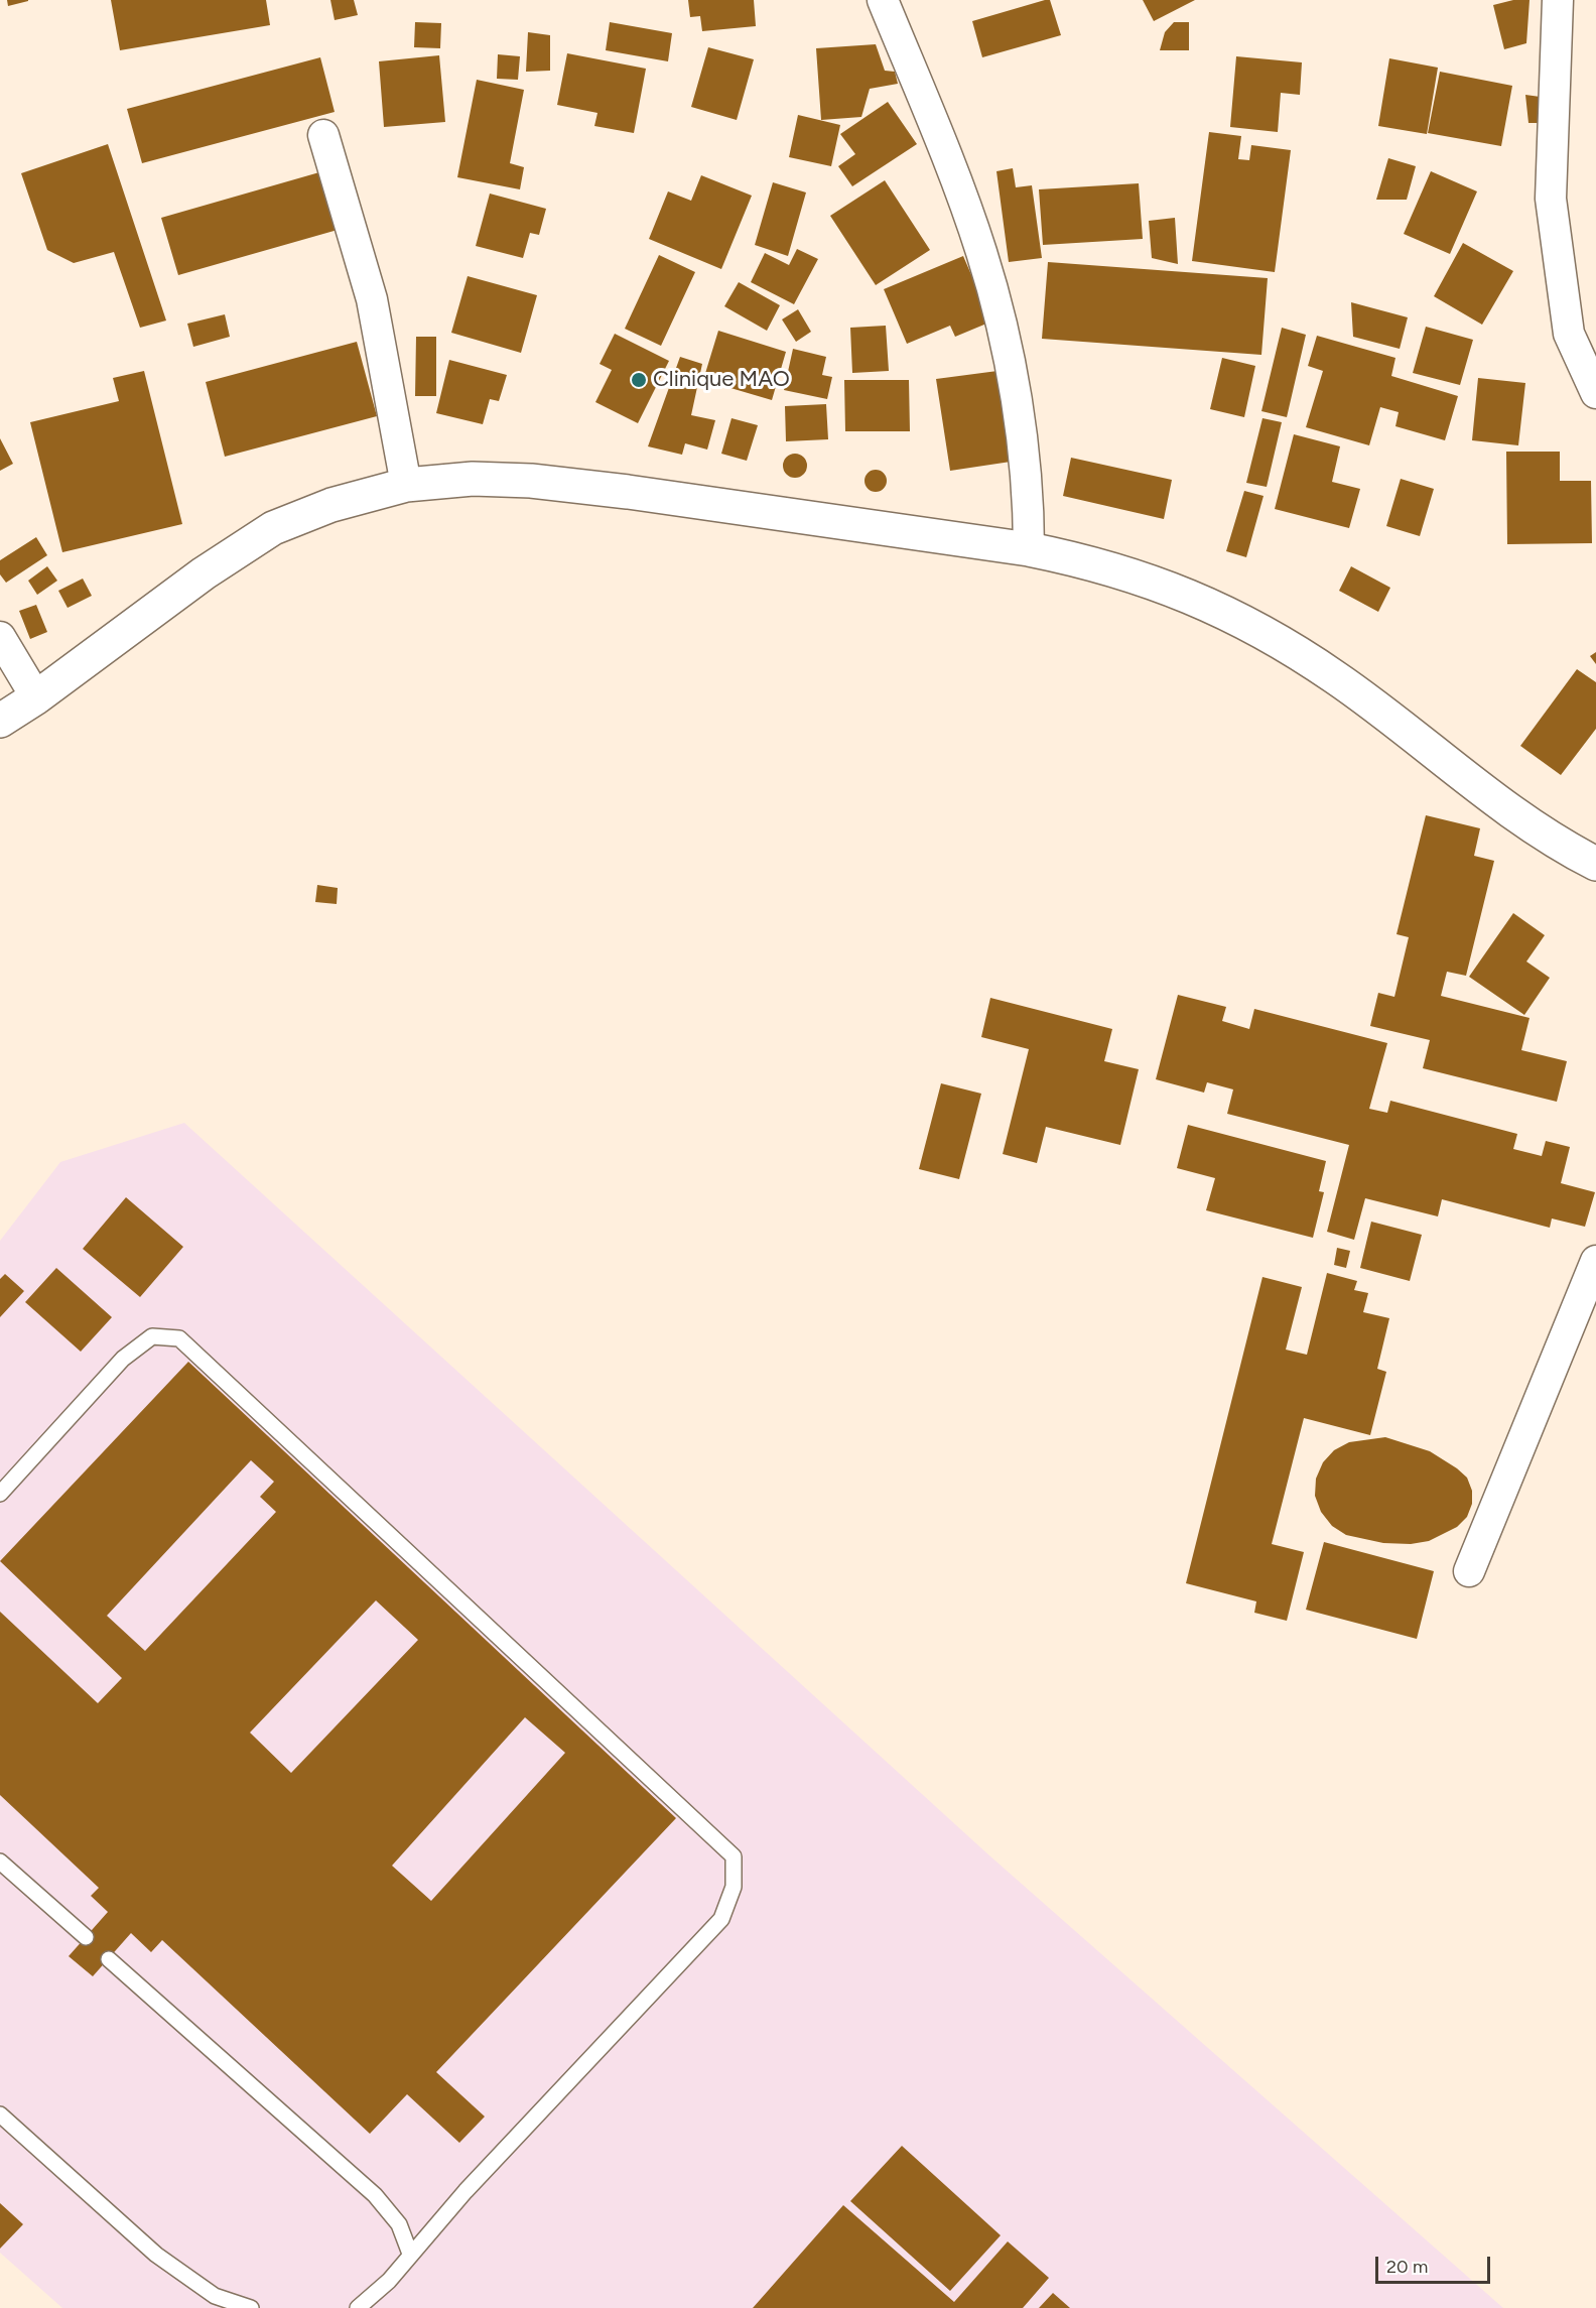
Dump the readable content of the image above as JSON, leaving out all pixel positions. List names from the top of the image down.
{
  "places": ["Clinique MAO"],
  "scale_bar": "20 m"
}
